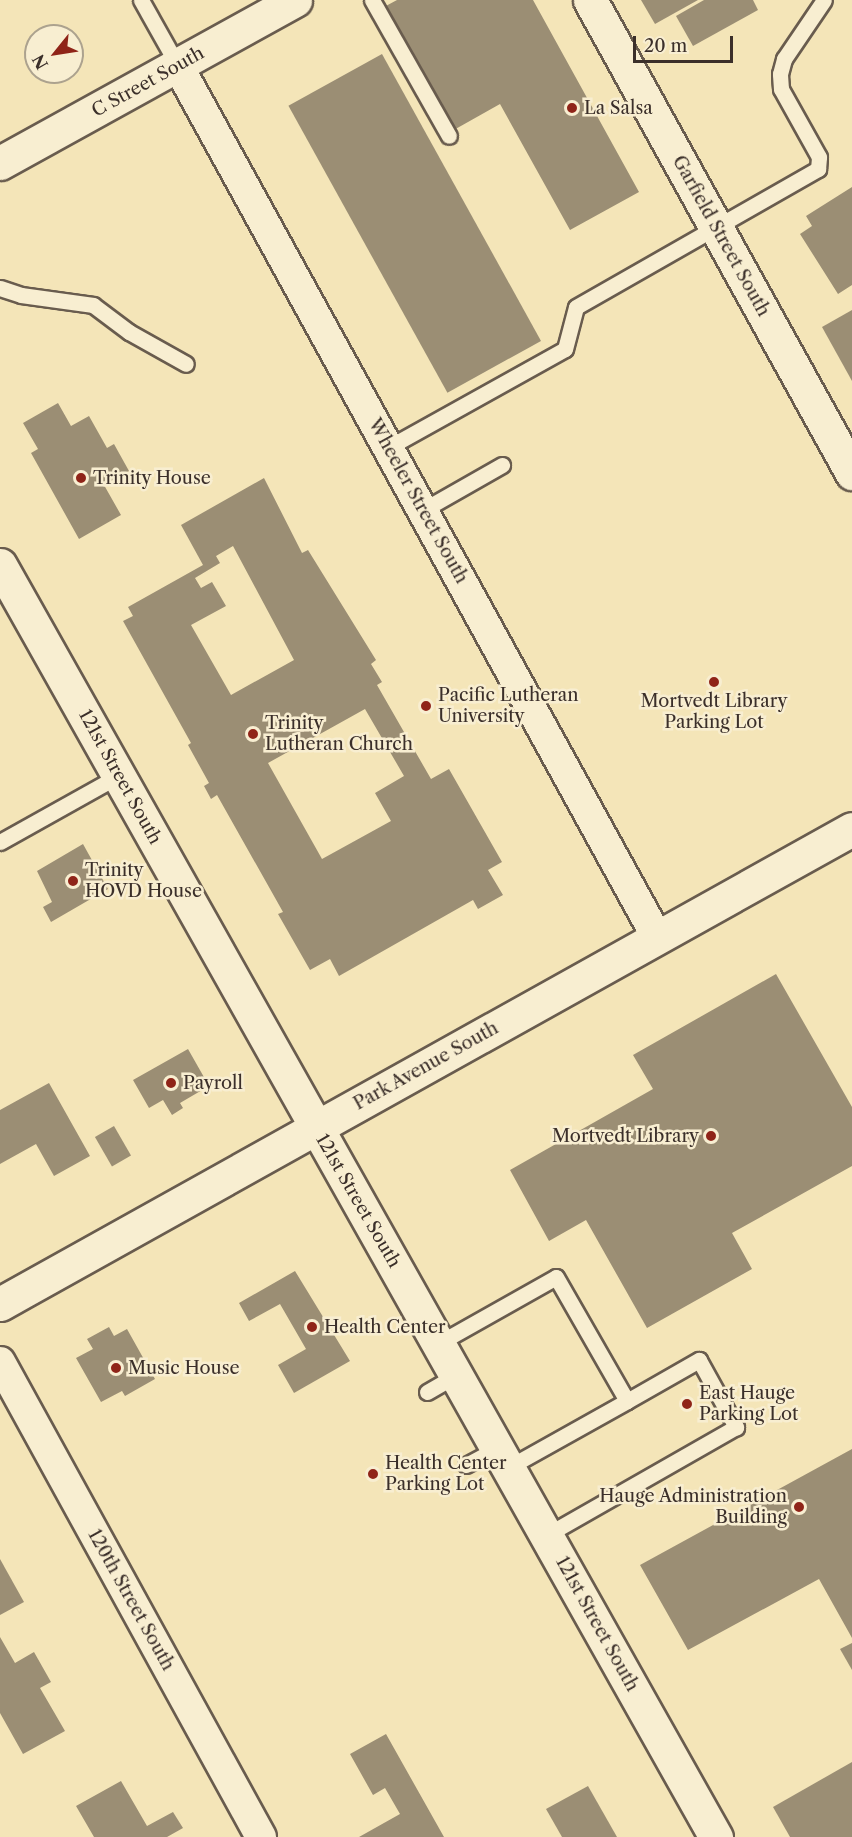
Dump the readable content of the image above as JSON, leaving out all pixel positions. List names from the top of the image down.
{
  "streets": {
    "street": [
      "C Street South",
      "Garfield Street South",
      "Wheeler Street South",
      "121st Street South",
      "Park Avenue South",
      "120th Street South"
    ]
  },
  "crossings": [
    ["C Street South", "Wheeler Street South"],
    ["Wheeler Street South", "Park Avenue South"],
    ["121st Street South", "Park Avenue South"]
  ],
  "places": [
    "La Salsa",
    "Trinity House",
    "Mortvedt Library Parking Lot",
    "Pacific Lutheran University",
    "Trinity Lutheran Church",
    "Trinity HOVD House",
    "Payroll",
    "Mortvedt Library",
    "Health Center",
    "Music House",
    "East Hauge Parking Lot",
    "Health Center Parking Lot",
    "Hauge Administration Building"
  ],
  "scale_bar": "20 m",
  "north": "bottom left"
}
